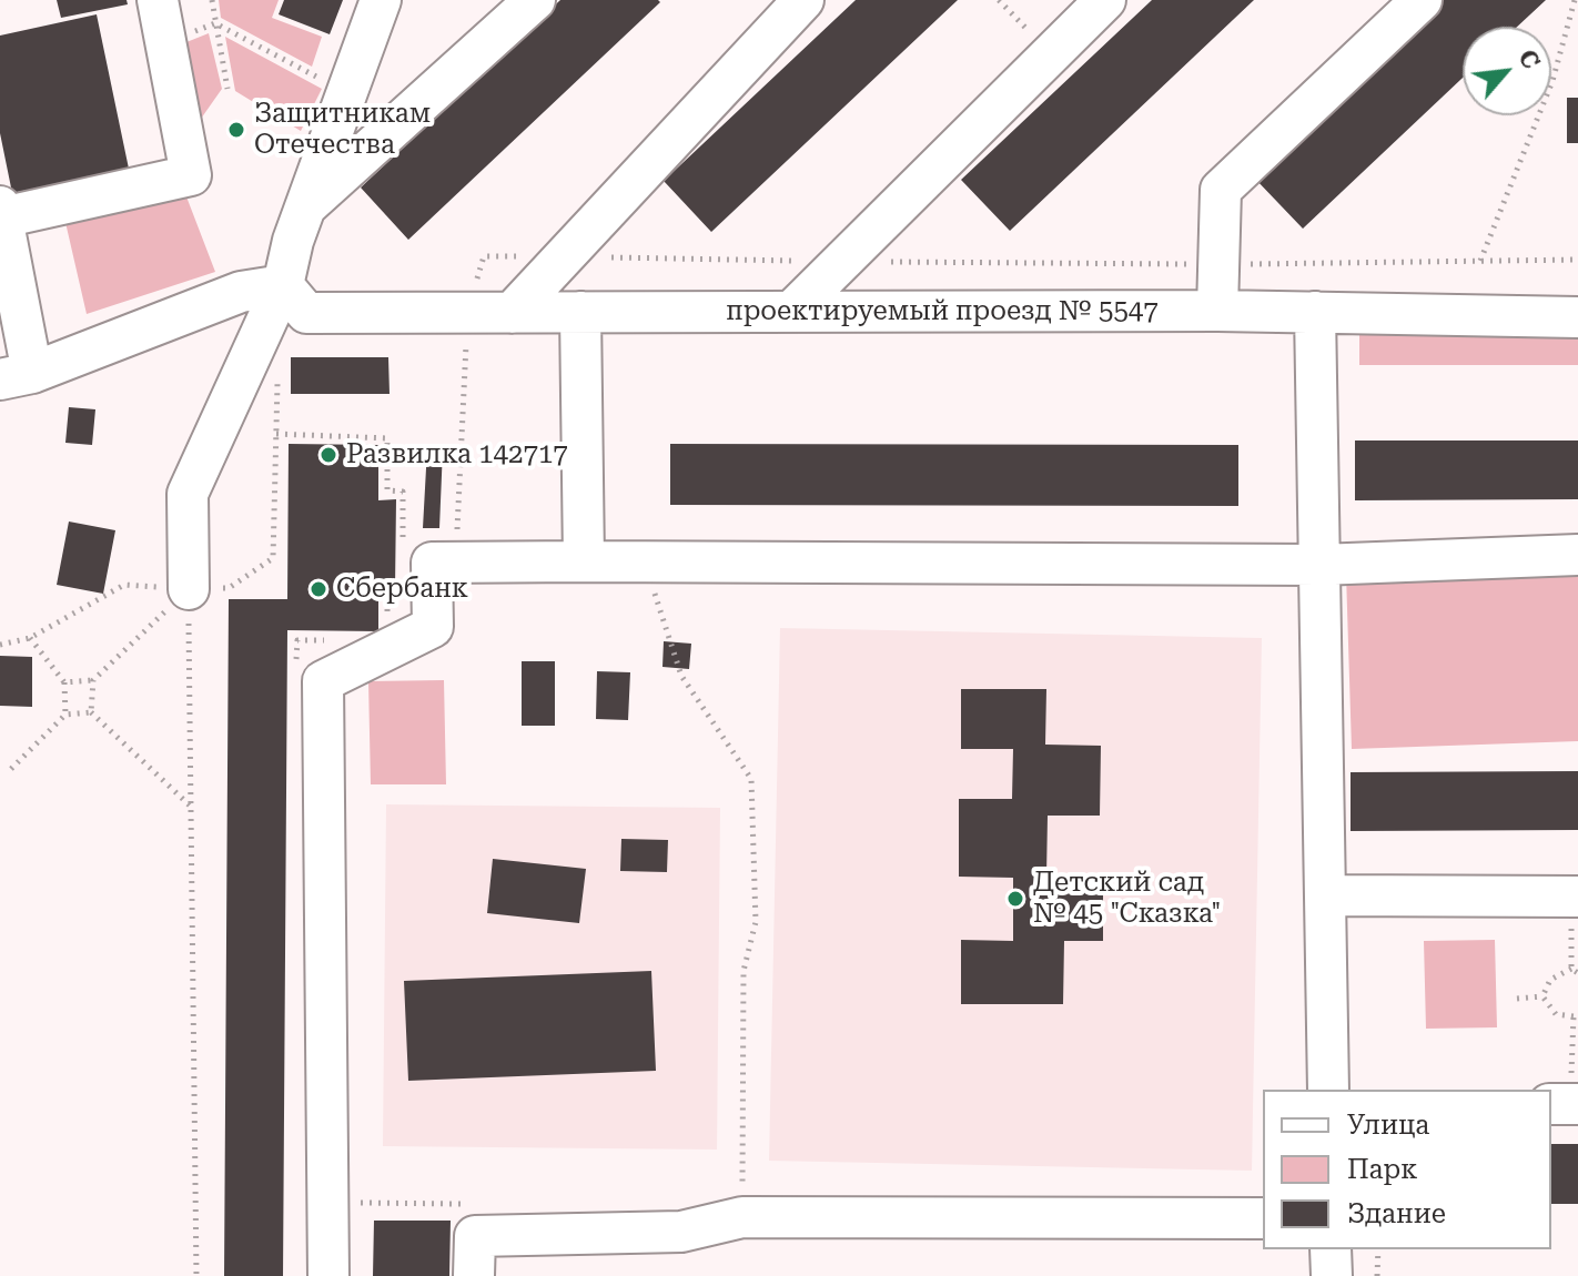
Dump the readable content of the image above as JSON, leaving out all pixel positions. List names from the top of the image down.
{
  "streets": {
    "street": ["проектируемый проезд № 5547"]
  },
  "places": [
    "Защитникам Отечества",
    "Развилка 142717",
    "Сбербанк",
    "Детский сад № 45 \"Сказка\""
  ],
  "legend": ["Улица", "Парк", "Здание"],
  "north": "top right"
}
